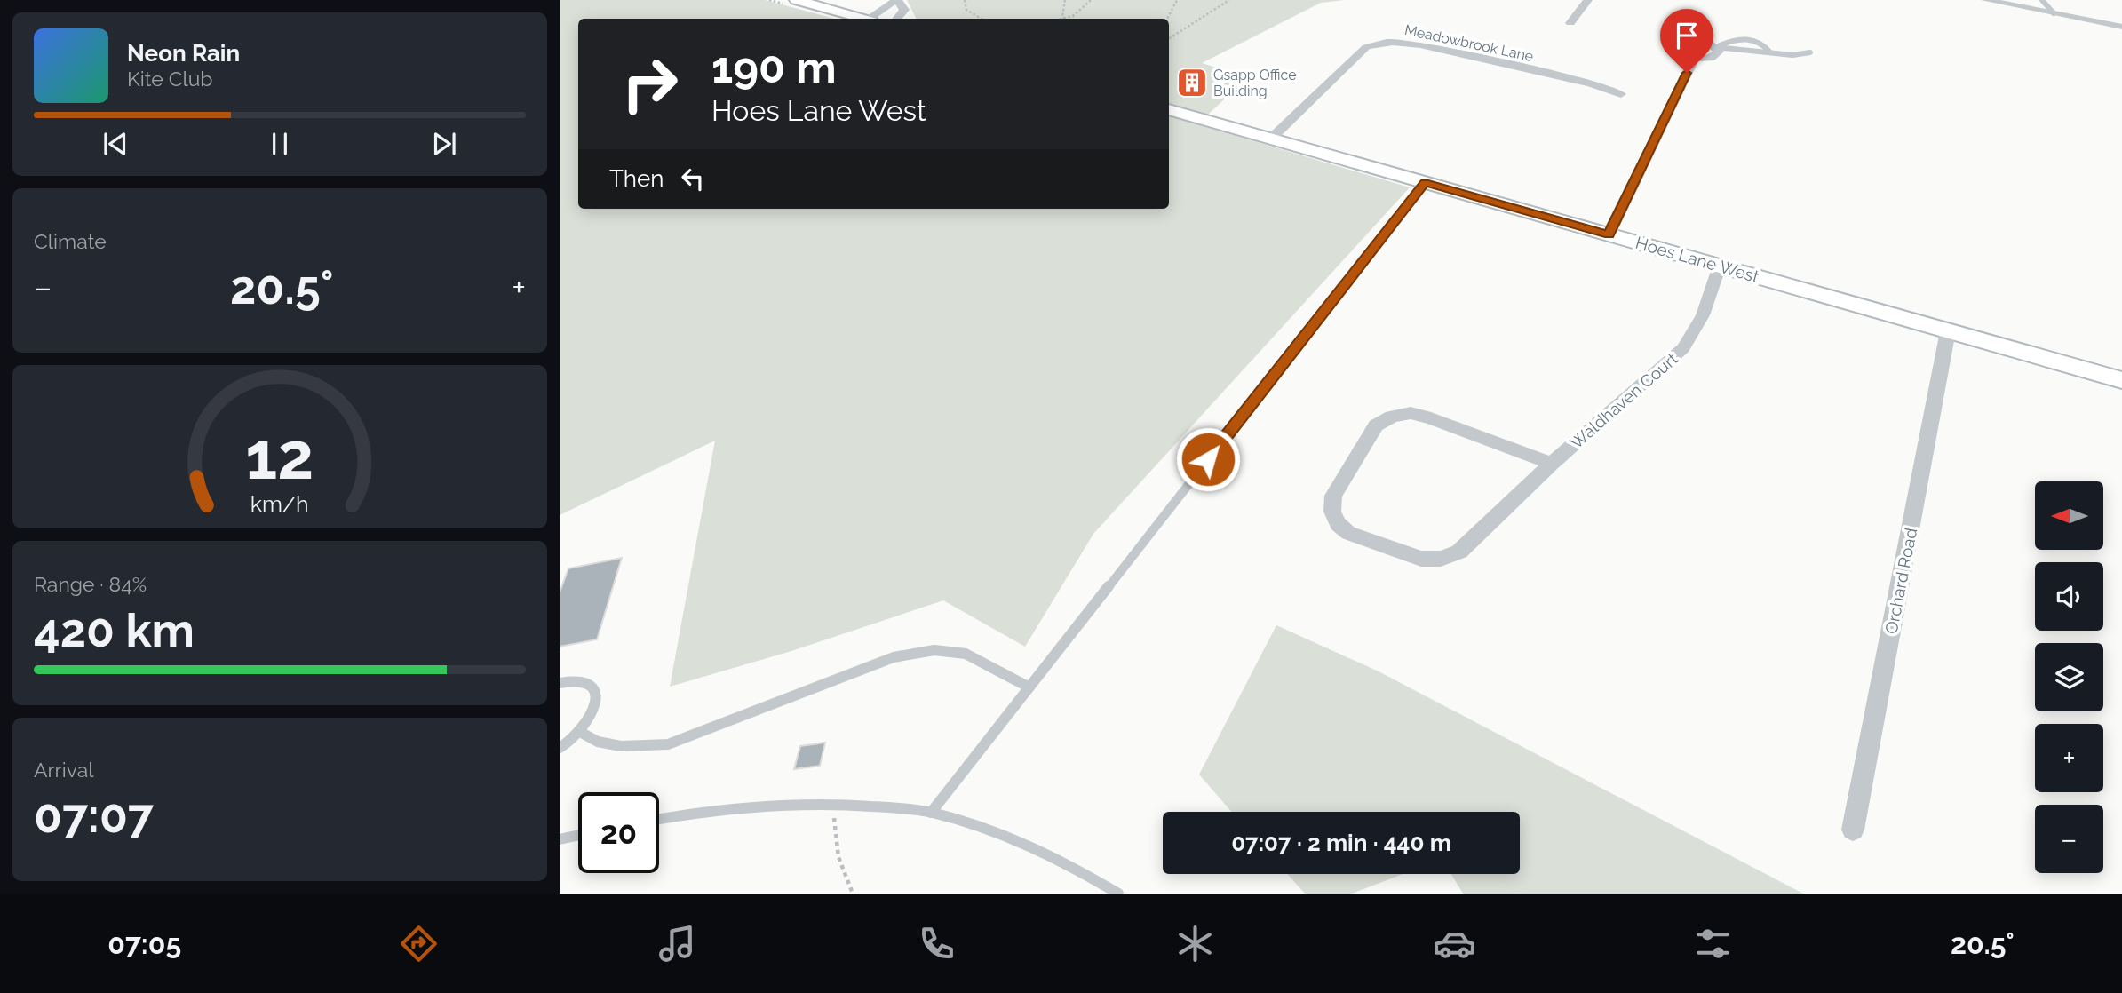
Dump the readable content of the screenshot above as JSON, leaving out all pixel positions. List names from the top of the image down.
{
  "streets": {
    "street": [
      "Meadowbrook Lane",
      "Hoes Lane West",
      "Waldhaven Court",
      "Orchard Road"
    ]
  },
  "crossings": [
    ["Meadowbrook Lane", "Hoes Lane West"],
    ["Hoes Lane West", "Waldhaven Court"],
    ["Hoes Lane West", "Orchard Road"]
  ],
  "places": {
    "building": ["Gsapp Office Building"]
  },
  "north": "left",
  "page": {
    "turn": ["190 m", "Hoes Lane West"],
    "song": ["Neon Rain", "Kite Club"],
    "then": "Then",
    "tile": [
      "Climate",
      ["Range · 84%", "420 km"],
      ["Arrival", "07:07"]
    ],
    "heat": ["−", "20.5°", "+"],
    "map_buttons": ["+", "−"],
    "limit": "20",
    "trip": "07:07 · 2 min · 440 m",
    "tabs": ["07:05", "20.5°"],
    "gauge": ["12", "km/h"]
  }
}
